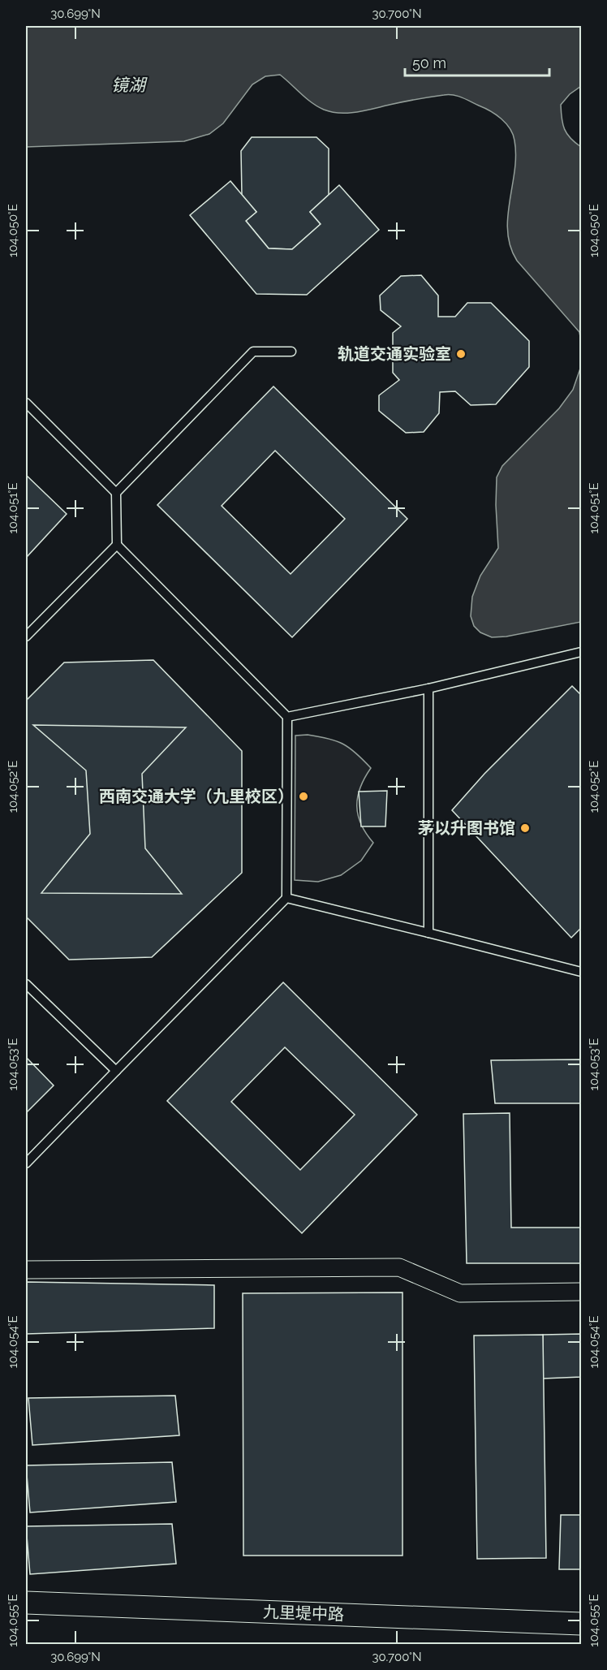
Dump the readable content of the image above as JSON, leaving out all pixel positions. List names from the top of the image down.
{
  "streets": {
    "street": ["九里堤中路"]
  },
  "water": ["镜湖"],
  "places": ["轨道交通实验室", "西南交通大学（九里校区）", "茅以升图书馆"],
  "scale_bar": "50 m",
  "coordinates": [
    "30.699°N",
    "30.700°N",
    "104.050°E",
    "104.051°E",
    "104.052°E",
    "104.053°E",
    "104.054°E",
    "104.055°E"
  ]
}
